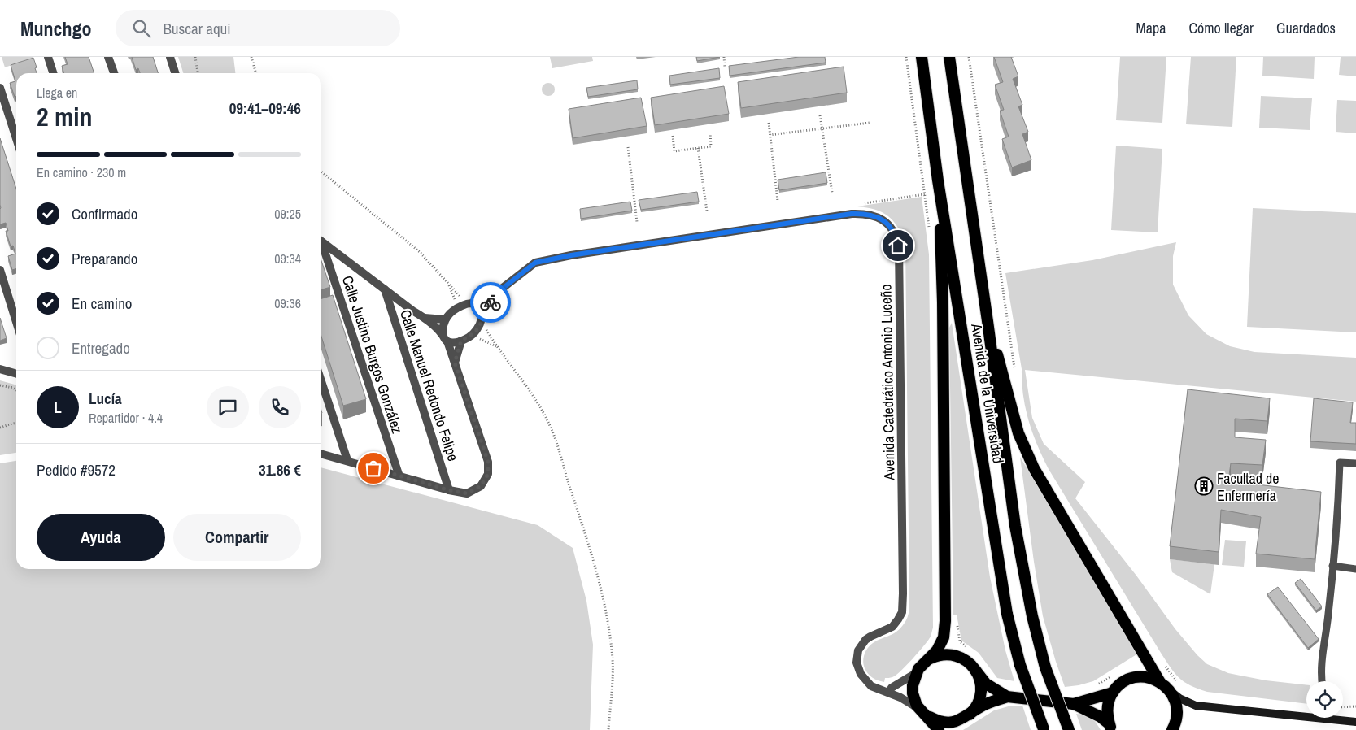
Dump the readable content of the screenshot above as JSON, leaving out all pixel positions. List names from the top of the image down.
{
  "streets": {
    "highway": ["Avenida de la Universidad"],
    "street": ["Calle Justino Burgos González", "Avenida Catedrático Antonio Luceño", "Calle Manuel Redondo Felipe"]
  },
  "places": {
    "building": ["Facultad de Enfermería"]
  },
  "page": {
    "header": "Munchgo",
    "search": "Buscar aquí",
    "nav": ["Mapa", "Cómo llegar", "Guardados"],
    "heading": ["2 min", "Llega en", "09:41–09:46"],
    "panel": [
      "Lucía",
      "Repartidor · 4.4",
      "Pedido #9572",
      "31.86 €"
    ],
    "bar": "En camino · 230 m",
    "list": [
      ["Confirmado", "09:25"],
      ["Preparando", "09:34"],
      ["En camino", "09:36"],
      "Entregado"
    ],
    "round": "L",
    "buttons": ["Ayuda", "Compartir"]
  }
}
